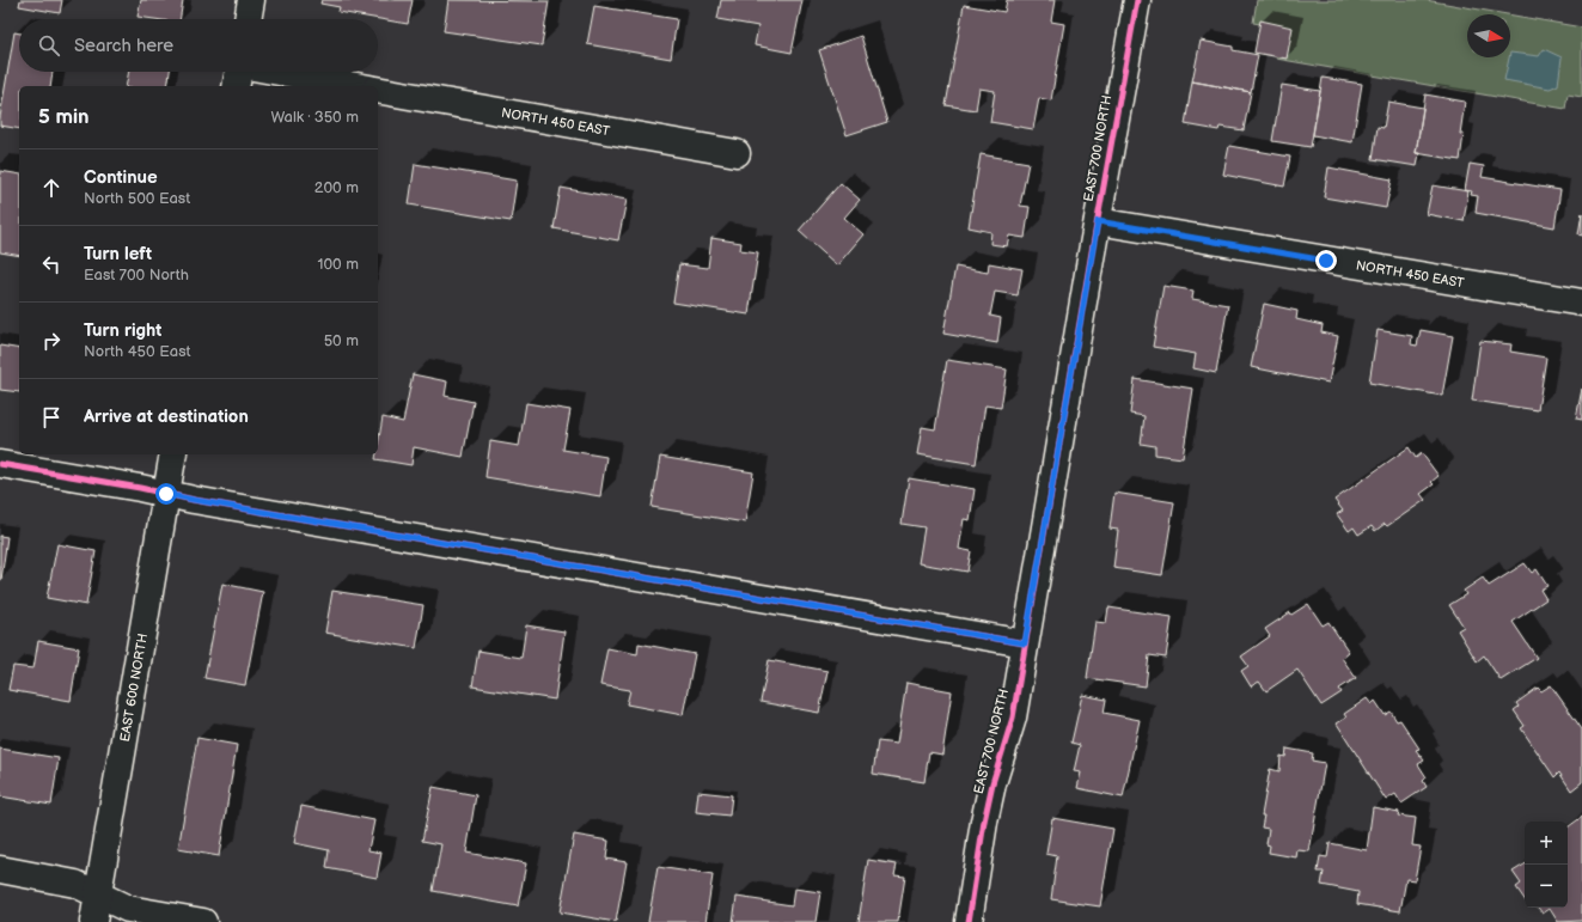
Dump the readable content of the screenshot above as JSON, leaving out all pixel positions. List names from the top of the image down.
{
  "streets": {
    "street": ["NORTH 450 EAST", "EAST 700 NORTH", "EAST 600 NORTH"]
  },
  "crossings": [
    ["NORTH 450 EAST", "EAST 700 NORTH"]
  ],
  "north": "right",
  "page": {
    "search": "Search here",
    "heading": ["5 min", "Walk · 350 m"],
    "list": [
      ["Continue", "North 500 East", "200 m"],
      ["Turn left", "East 700 North", "100 m"],
      ["Turn right", "North 450 East", "50 m"],
      "Arrive at destination"
    ],
    "map_buttons": ["+", "−"]
  }
}
